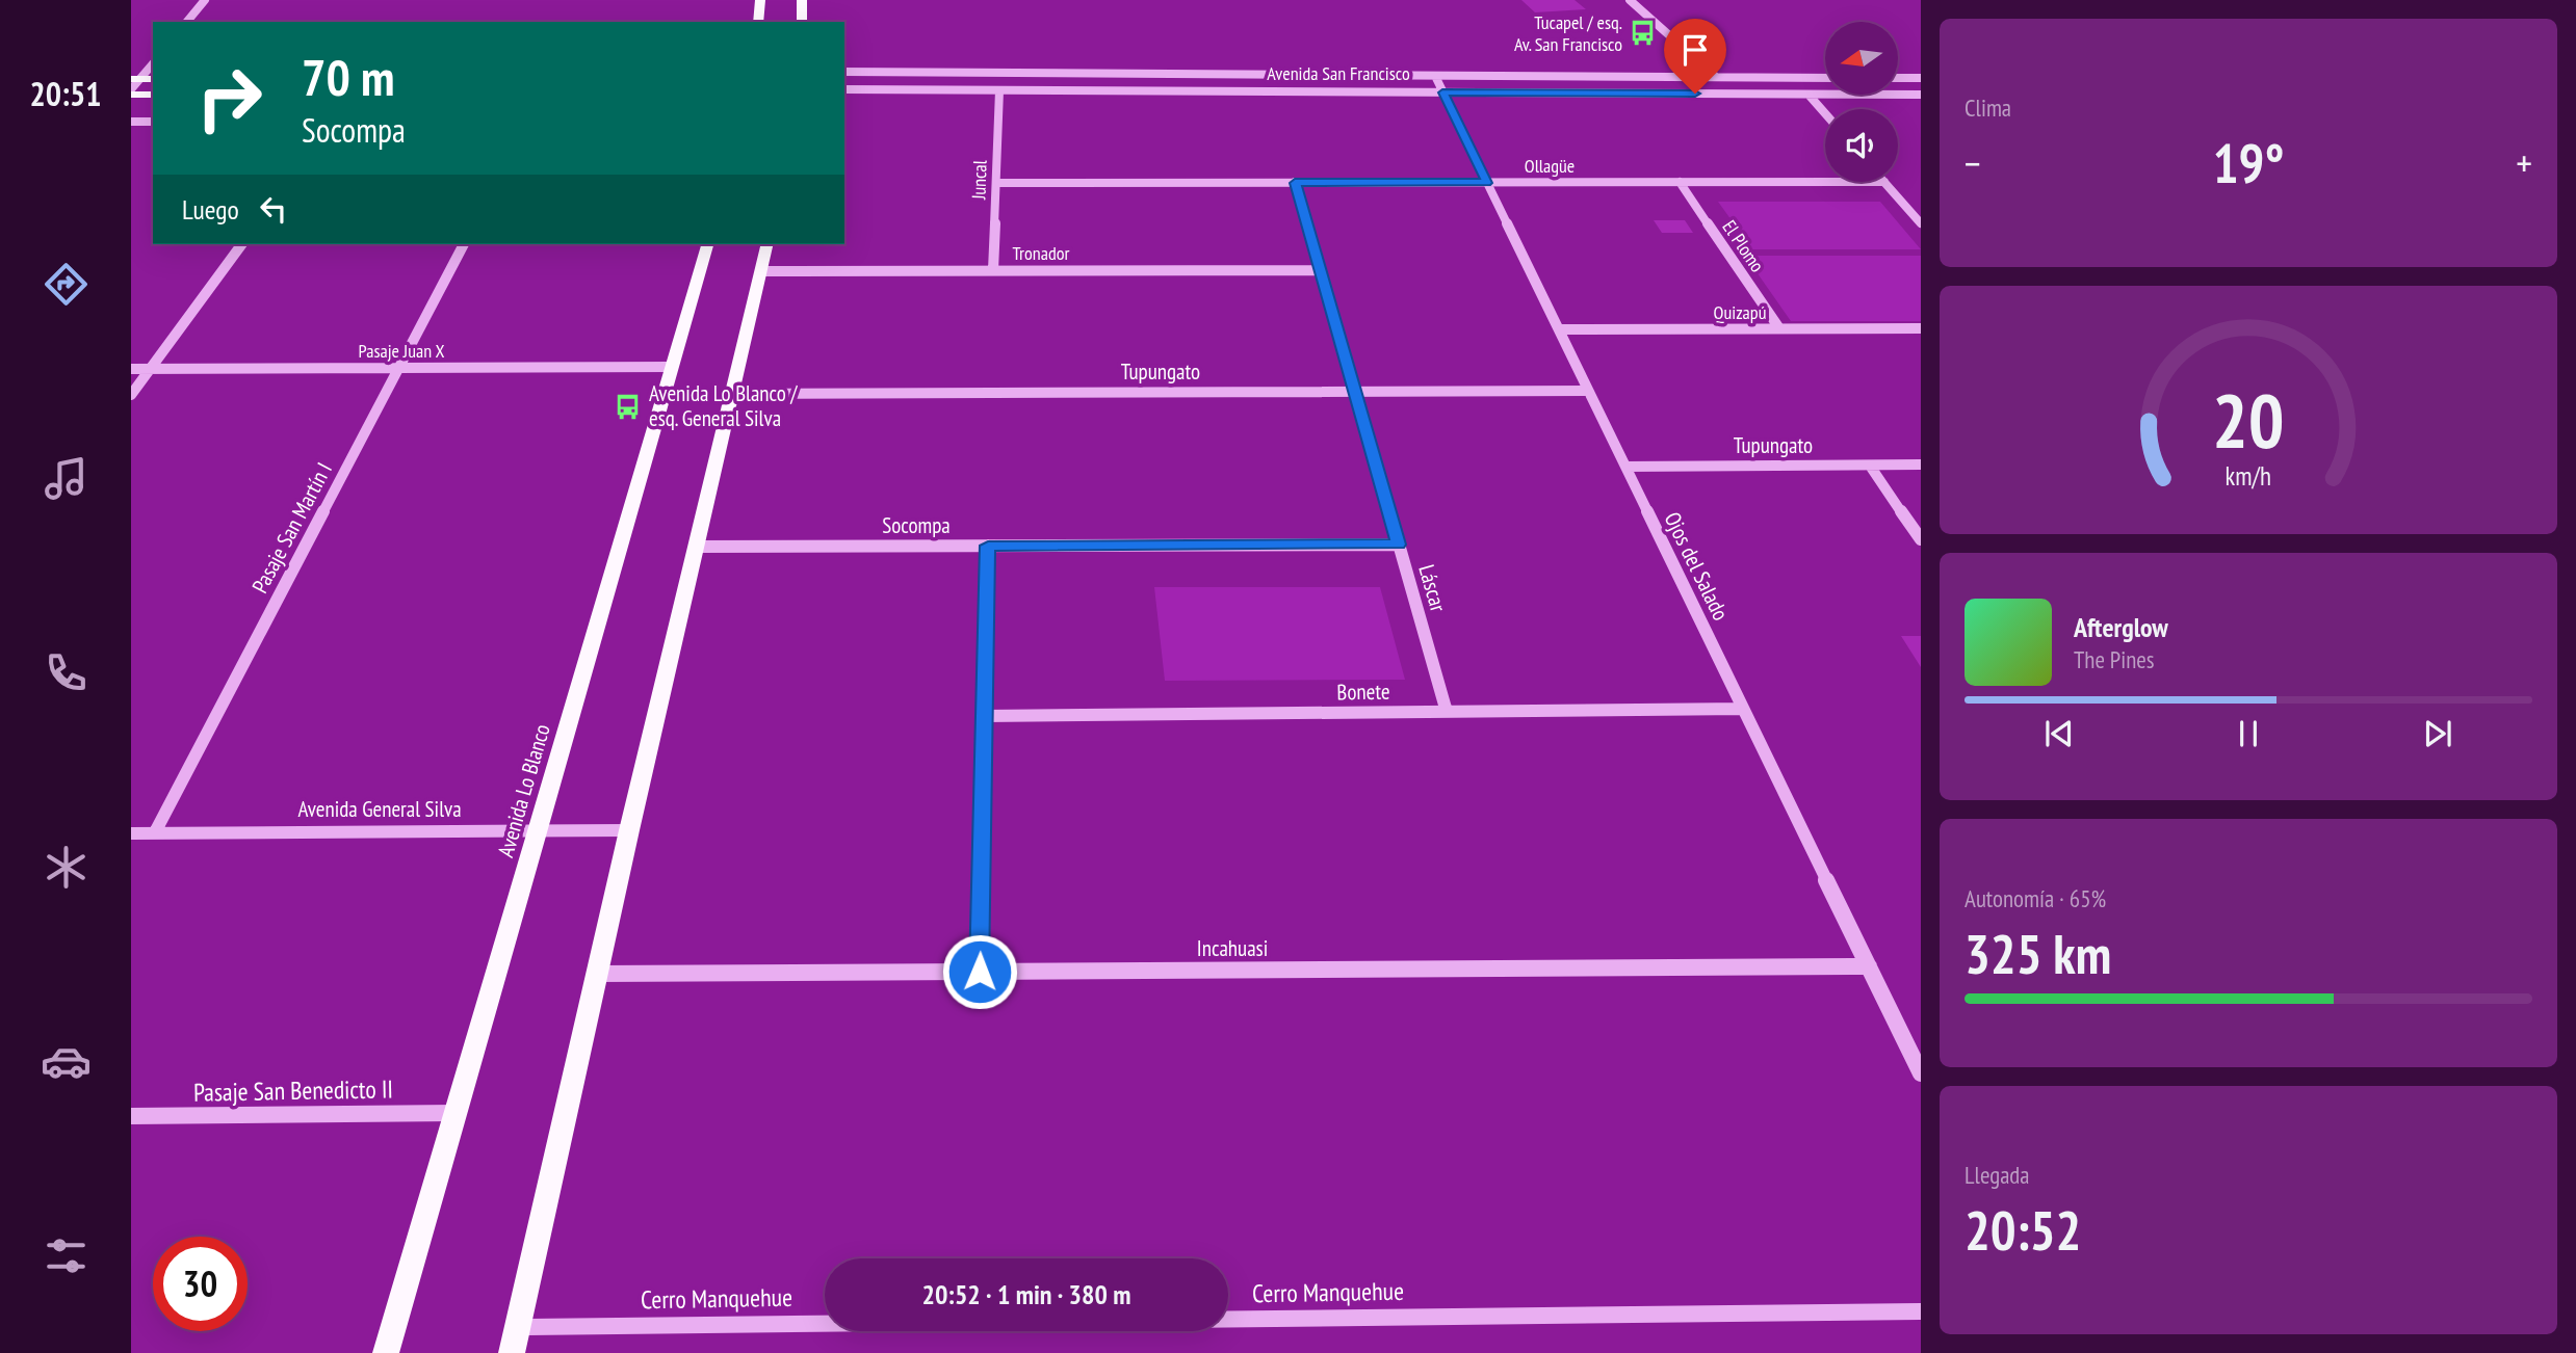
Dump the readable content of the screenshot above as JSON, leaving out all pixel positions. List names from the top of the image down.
{
  "streets": {
    "main road": ["Avenida Lo Blanco"],
    "street": [
      "Avenida San Francisco",
      "Ollagüe",
      "Juncal",
      "El Plomo",
      "Tronador",
      "Quizapú",
      "Pasaje Juan X",
      "Tupungato",
      "Socompa",
      "Pasaje San Martín I",
      "Ojos del Salado",
      "Láscar",
      "Bonete",
      "Avenida General Silva",
      "Incahuasi",
      "Pasaje San Benedicto II",
      "Cerro Manquehue"
    ]
  },
  "crossings": [
    ["Avenida San Francisco", "Juncal"],
    ["Avenida San Francisco", "Ojos del Salado"],
    ["Ollagüe", "Juncal"],
    ["Ollagüe", "El Plomo"],
    ["Ollagüe", "Ojos del Salado"],
    ["Ollagüe", "Láscar"],
    ["Juncal", "Tronador"],
    ["El Plomo", "Quizapú"],
    ["Tronador", "Láscar"],
    ["Quizapú", "Ojos del Salado"],
    ["Pasaje Juan X", "Pasaje San Martín I"],
    ["Pasaje Juan X", "Avenida Lo Blanco"],
    ["Tupungato", "Ojos del Salado"],
    ["Tupungato", "Láscar"],
    ["Socompa", "Láscar"],
    ["Pasaje San Martín I", "Avenida General Silva"],
    ["Ojos del Salado", "Bonete"],
    ["Ojos del Salado", "Incahuasi"],
    ["Láscar", "Bonete"],
    ["Avenida Lo Blanco", "Avenida General Silva"],
    ["Avenida Lo Blanco", "Pasaje San Benedicto II"]
  ],
  "places": {
    "bus stop": ["Tucapel / esq. Av. San Francisco", "Avenida Lo Blanco / esq. General Silva"]
  },
  "north": "left",
  "page": {
    "tabs": "20:51",
    "tile": [
      "Clima",
      ["Autonomía · 65%", "325 km"],
      ["Llegada", "20:52"]
    ],
    "turn": ["70 m", "Socompa"],
    "heat": ["−", "19°", "+"],
    "then": "Luego",
    "song": ["Afterglow", "The Pines"],
    "limit": "30",
    "trip": "20:52 · 1 min · 380 m",
    "gauge": ["20", "km/h"]
  }
}
